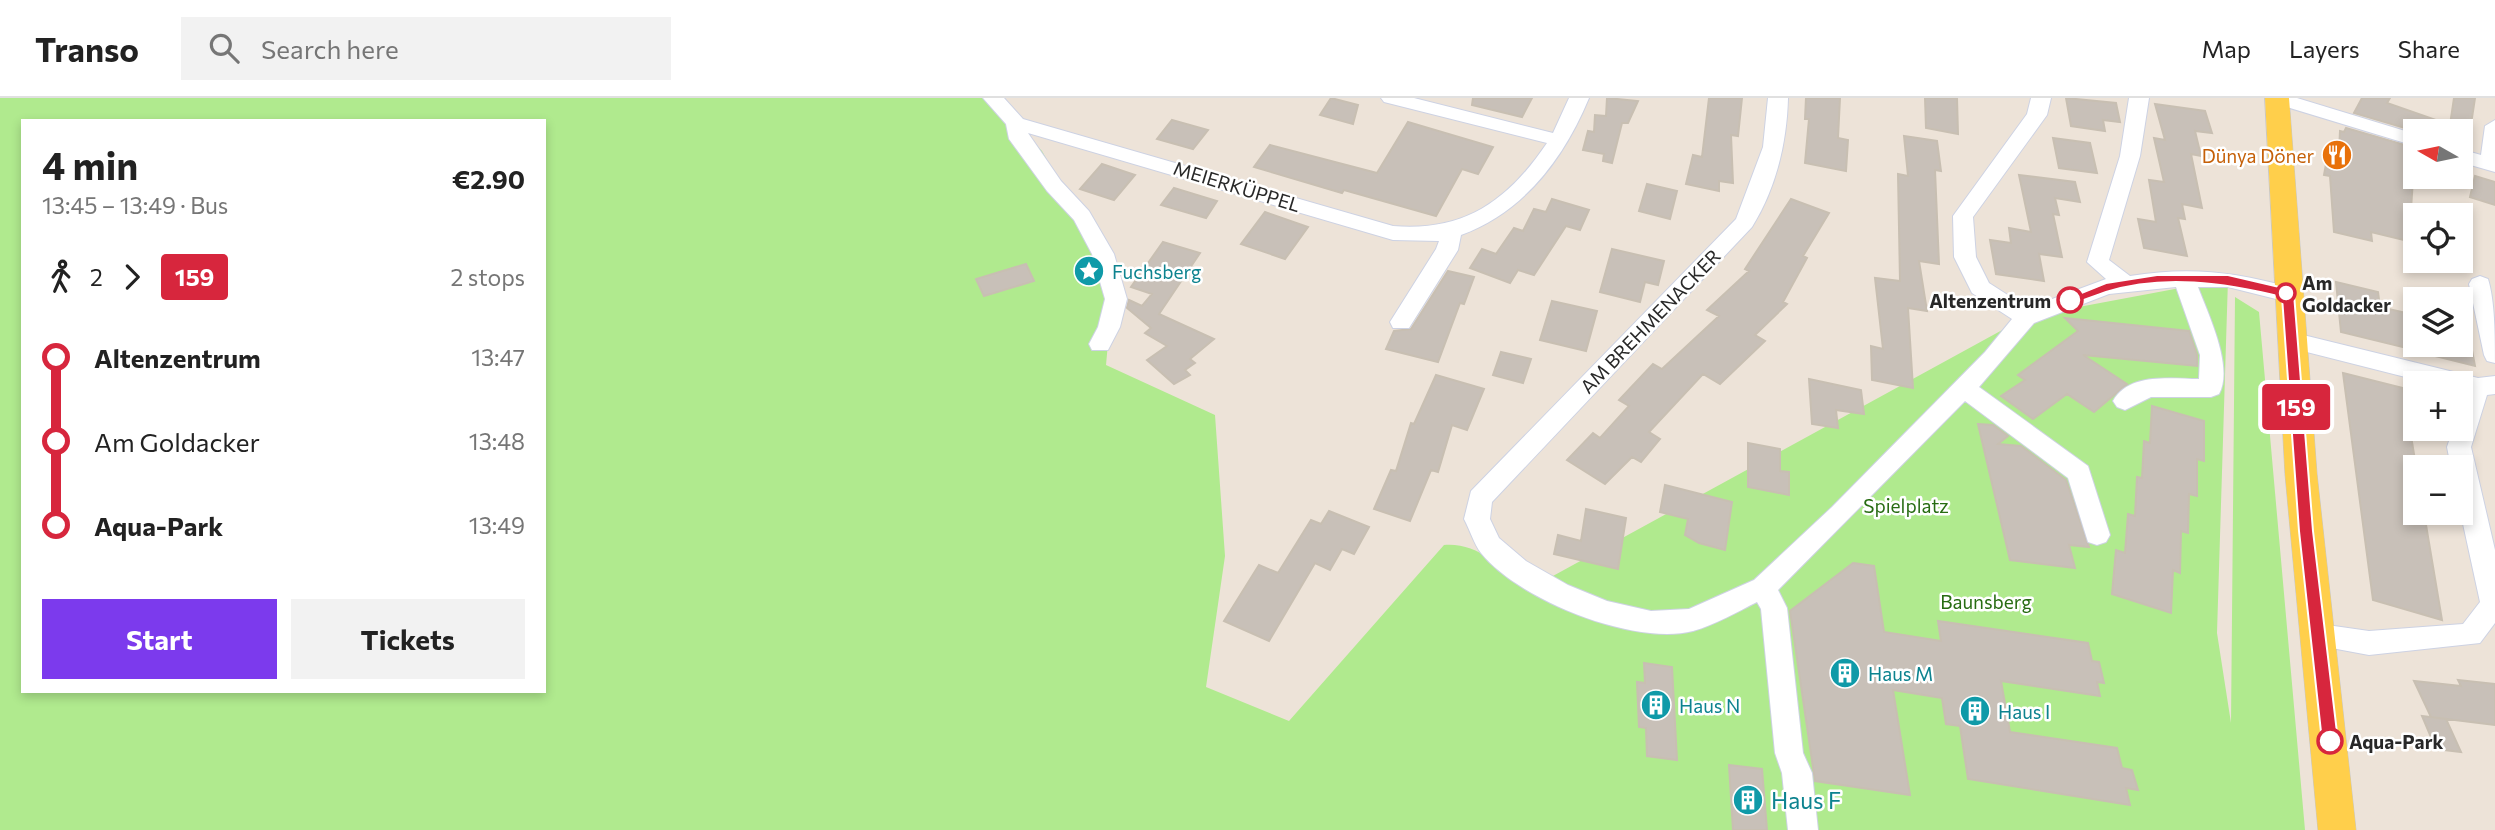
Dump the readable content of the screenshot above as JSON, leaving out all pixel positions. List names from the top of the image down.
{
  "streets": {
    "street": ["MEIERKÜPPEL", "AM BREHMENACKER"]
  },
  "parks": ["Spielplatz", "Baunsberg"],
  "places": {
    "restaurant": ["Dünya Döner"],
    "place": ["Fuchsberg"],
    "other": ["Am Goldacker", "Altenzentrum", "Aqua-Park"],
    "building": [
      "Haus M",
      "Haus N",
      "Haus I",
      "Haus F"
    ]
  },
  "lines": ["bus line 159"],
  "north": "left",
  "page": {
    "header": "Transo",
    "search": "Search here",
    "nav": ["Map", "Layers", "Share"],
    "on_map": "159",
    "map_buttons": ["+", "−"],
    "heading": ["4 min", "13:45 – 13:49 · Bus", "€2.90"],
    "legs": ["2", "159", "2 stops"],
    "list": [
      {
        "name": "Altenzentrum",
        "value": "13:47"
      },
      {
        "name": "Am Goldacker",
        "value": "13:48"
      },
      {
        "name": "Aqua-Park",
        "value": "13:49"
      }
    ],
    "buttons": ["Start", "Tickets"]
  }
}
